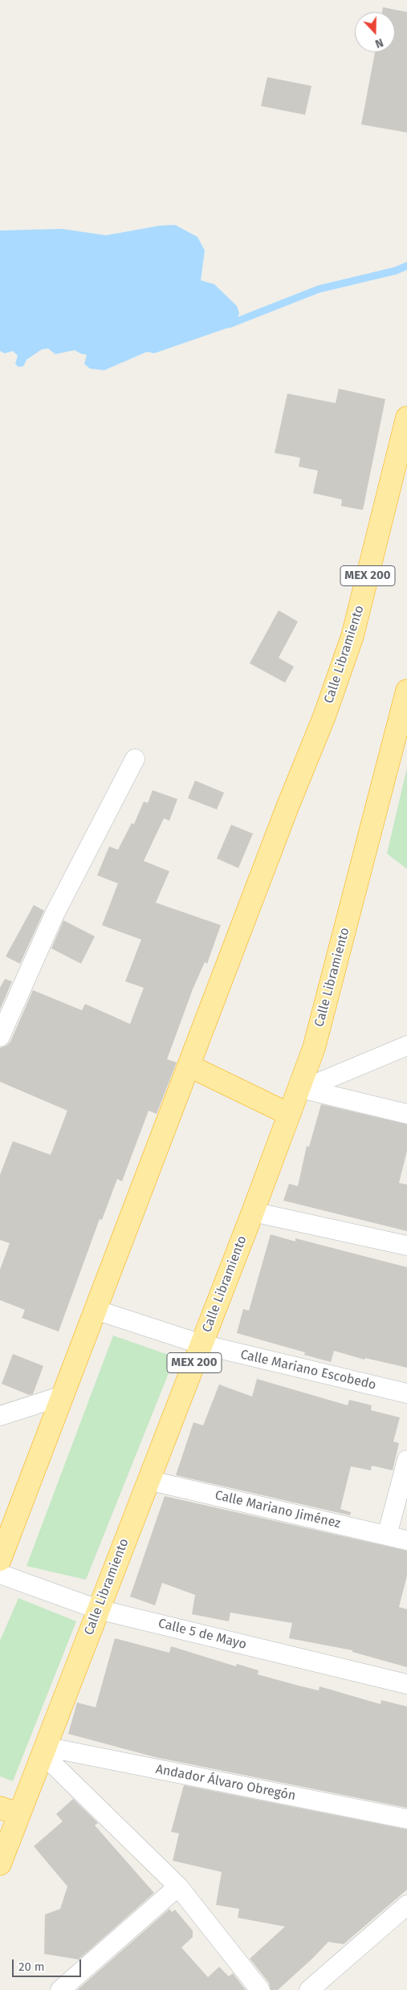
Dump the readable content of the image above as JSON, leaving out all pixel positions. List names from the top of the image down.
{
  "streets": {
    "highway": ["MEX 200", "Calle Libramiento"],
    "street": [
      "Calle Mariano Escobedo",
      "Calle Mariano Jiménez",
      "Calle 5 de Mayo",
      "Andador Álvaro Obregón"
    ]
  },
  "crossings": [
    ["Calle Libramiento", "Calle Mariano Escobedo"],
    ["Calle Libramiento", "Calle Mariano Jiménez"],
    ["Calle Libramiento", "Calle 5 de Mayo"],
    ["Calle Libramiento", "Andador Álvaro Obregón"]
  ],
  "scale_bar": "20 m",
  "north": "bottom"
}
